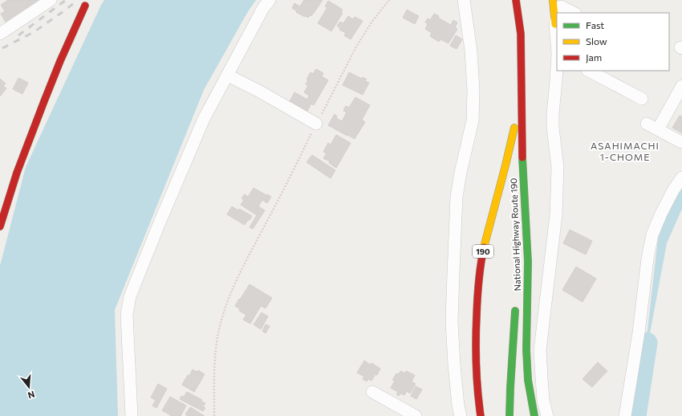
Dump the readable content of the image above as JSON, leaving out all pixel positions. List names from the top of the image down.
{
  "streets": {
    "main road": ["National Highway Route 190", "190"]
  },
  "districts": ["ASAHIMACHI 1-CHOME"],
  "legend": ["Fast", "Slow", "Jam"],
  "north": "bottom"
}
